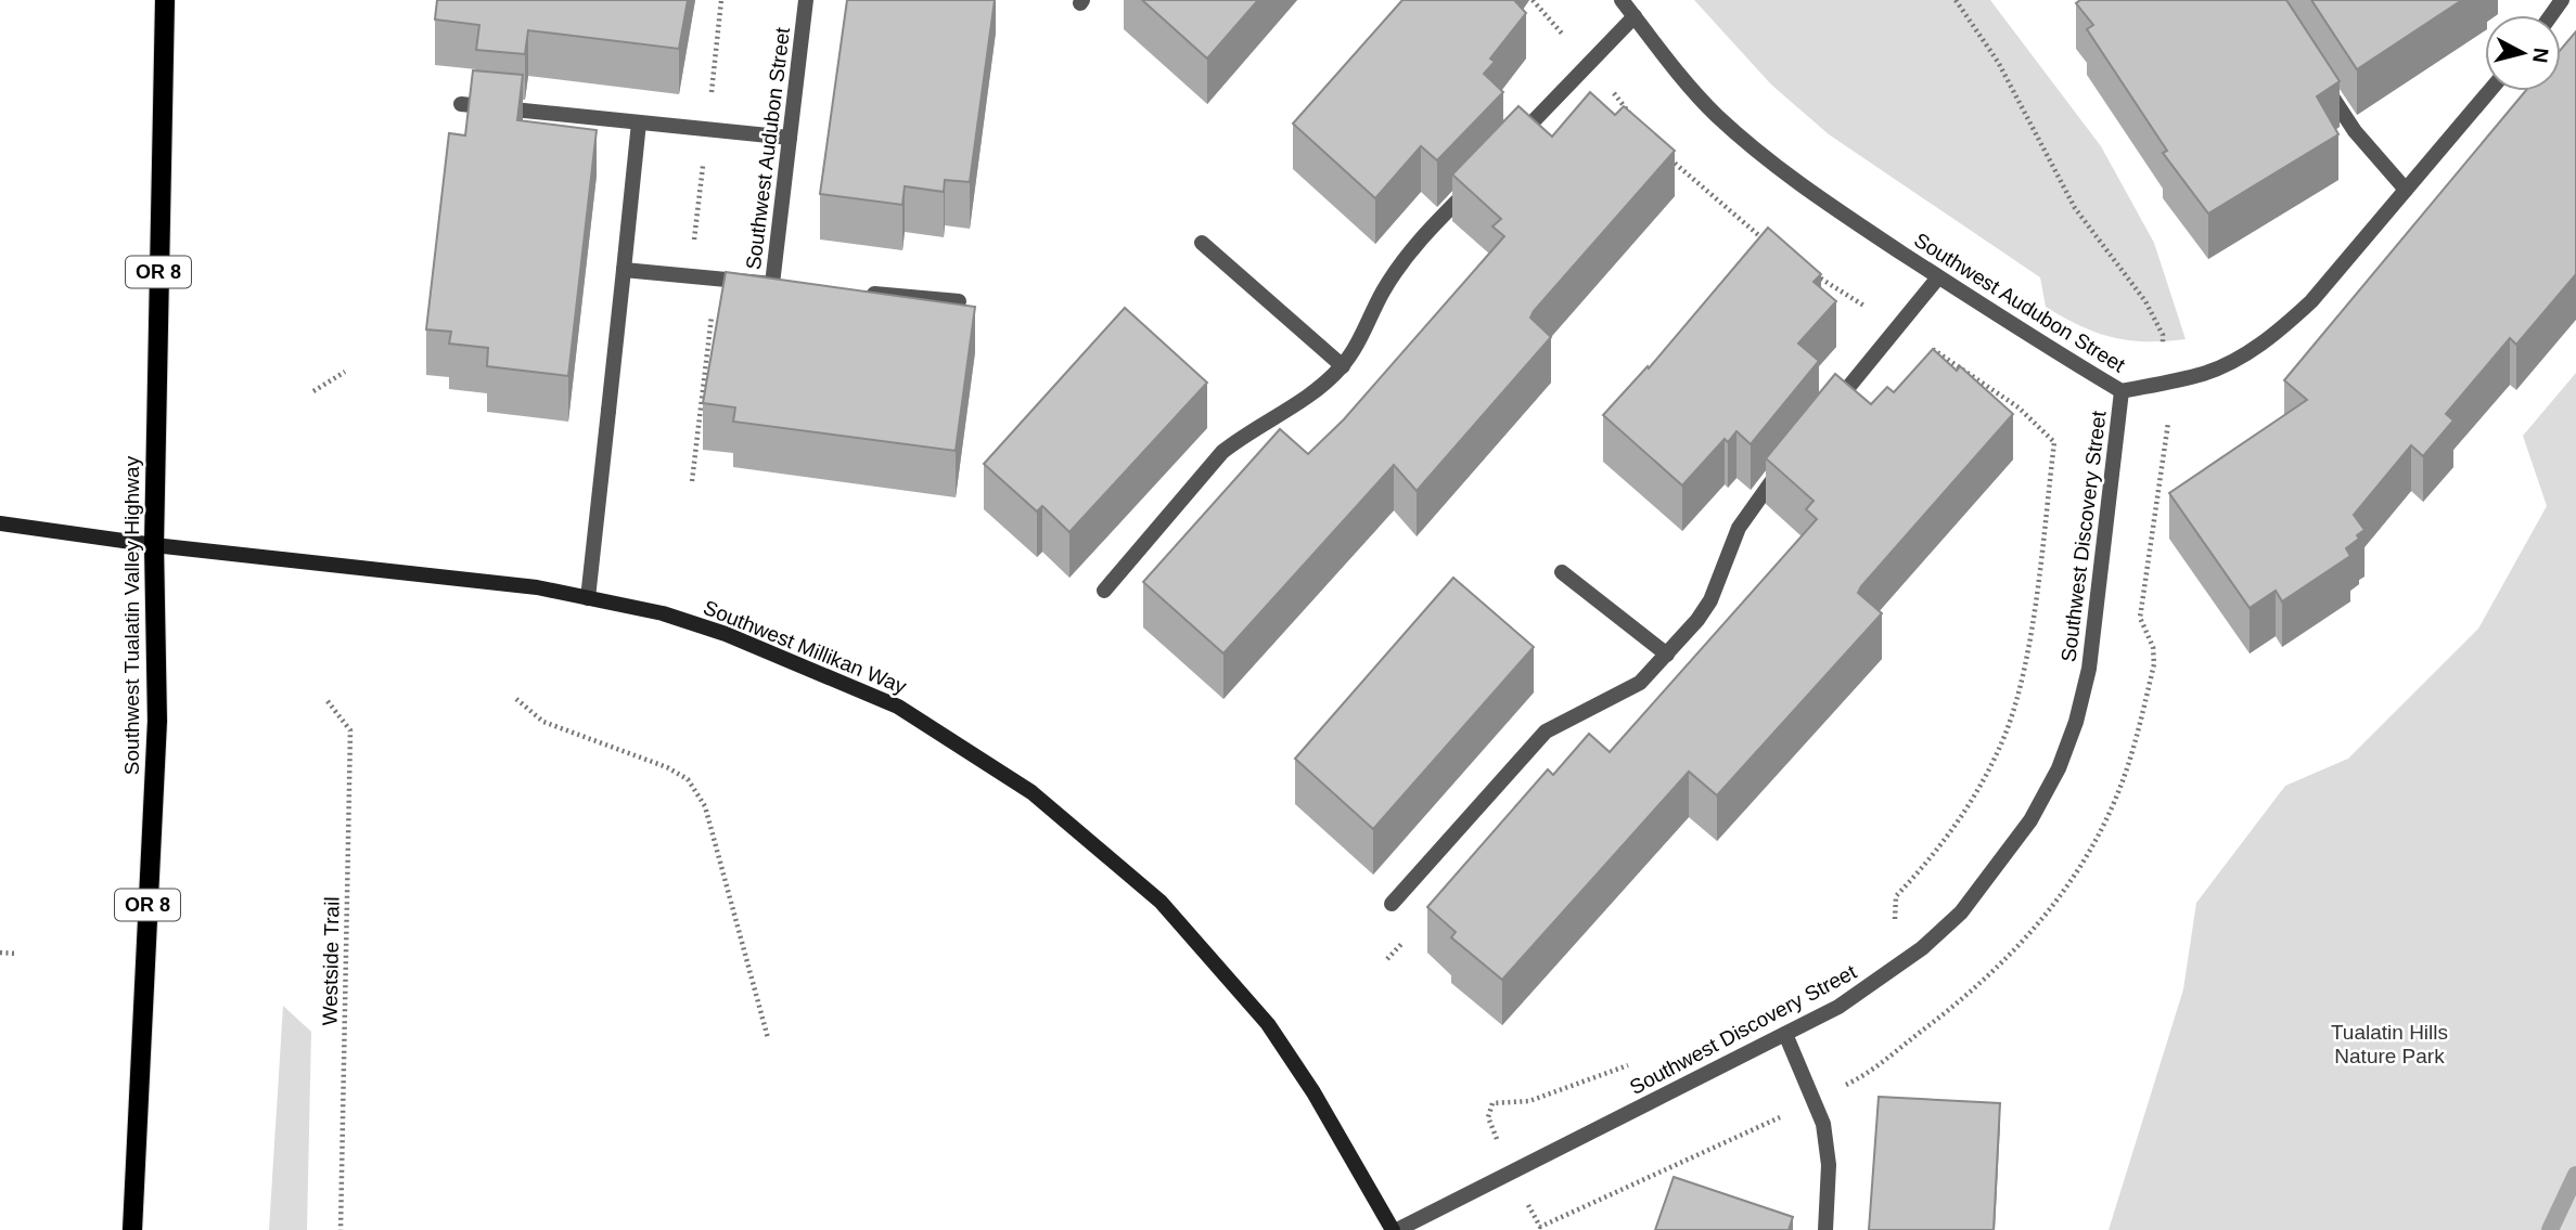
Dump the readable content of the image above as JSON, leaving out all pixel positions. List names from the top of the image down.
{
  "streets": {
    "main road": ["OR 8", "Southwest Tualatin Valley Highway"],
    "street": ["Southwest Audubon Street", "Southwest Discovery Street", "Southwest Millikan Way"],
    "path": ["Westside Trail"]
  },
  "crossings": [
    ["Southwest Audubon Street", "Southwest Discovery Street"],
    ["Southwest Discovery Street", "Southwest Millikan Way"],
    ["Southwest Tualatin Valley Highway", "Southwest Millikan Way"]
  ],
  "parks": ["Tualatin Hills Nature Park"],
  "north": "right"
}
